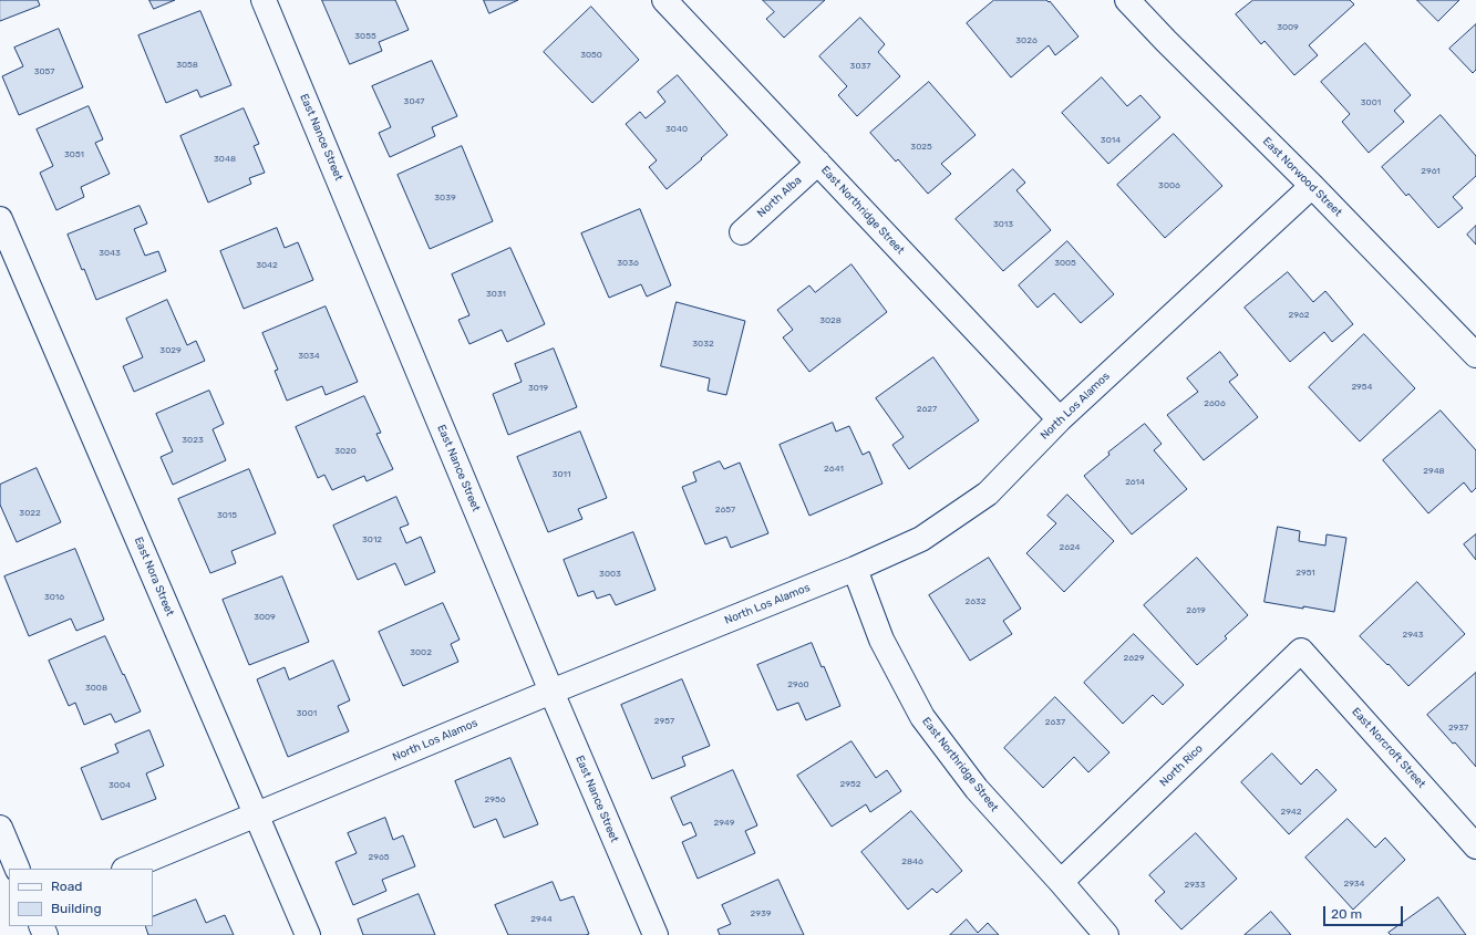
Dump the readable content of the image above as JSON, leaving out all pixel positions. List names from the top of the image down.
{
  "streets": {
    "street": [
      "East Nance Street",
      "East Norwood Street",
      "North Alba",
      "East Northridge Street",
      "North Los Alamos",
      "East Nora Street",
      "East Norcroft Street",
      "North Rico"
    ]
  },
  "crossings": [
    ["East Nance Street", "North Los Alamos"],
    ["East Norwood Street", "North Los Alamos"],
    ["North Alba", "East Northridge Street"],
    ["East Northridge Street", "North Los Alamos"],
    ["East Northridge Street", "North Rico"],
    ["North Los Alamos", "East Nora Street"],
    ["East Norcroft Street", "North Rico"]
  ],
  "house_numbers": [
    "3009",
    "3055",
    "3026",
    "3050",
    "3058",
    "3037",
    "3057",
    "3047",
    "3001",
    "3040",
    "3014",
    "3025",
    "3051",
    "3048",
    "2961",
    "3006",
    "3039",
    "3013",
    "3043",
    "3036",
    "3005",
    "3042",
    "3031",
    "2962",
    "3028",
    "3032",
    "3029",
    "3034",
    "2954",
    "3019",
    "2606",
    "2627",
    "3023",
    "3020",
    "2641",
    "2948",
    "3011",
    "2614",
    "2657",
    "3022",
    "3015",
    "3012",
    "2624",
    "2951",
    "3003",
    "3016",
    "2632",
    "2619",
    "3009",
    "2943",
    "3002",
    "2629",
    "2960",
    "3008",
    "3001",
    "2957",
    "2637",
    "2937",
    "2952",
    "3004",
    "2956",
    "2942",
    "2949",
    "2965",
    "2846",
    "2934",
    "2933",
    "2939",
    "2944"
  ],
  "legend": ["Road", "Building"],
  "scale_bar": "20 m"
}
